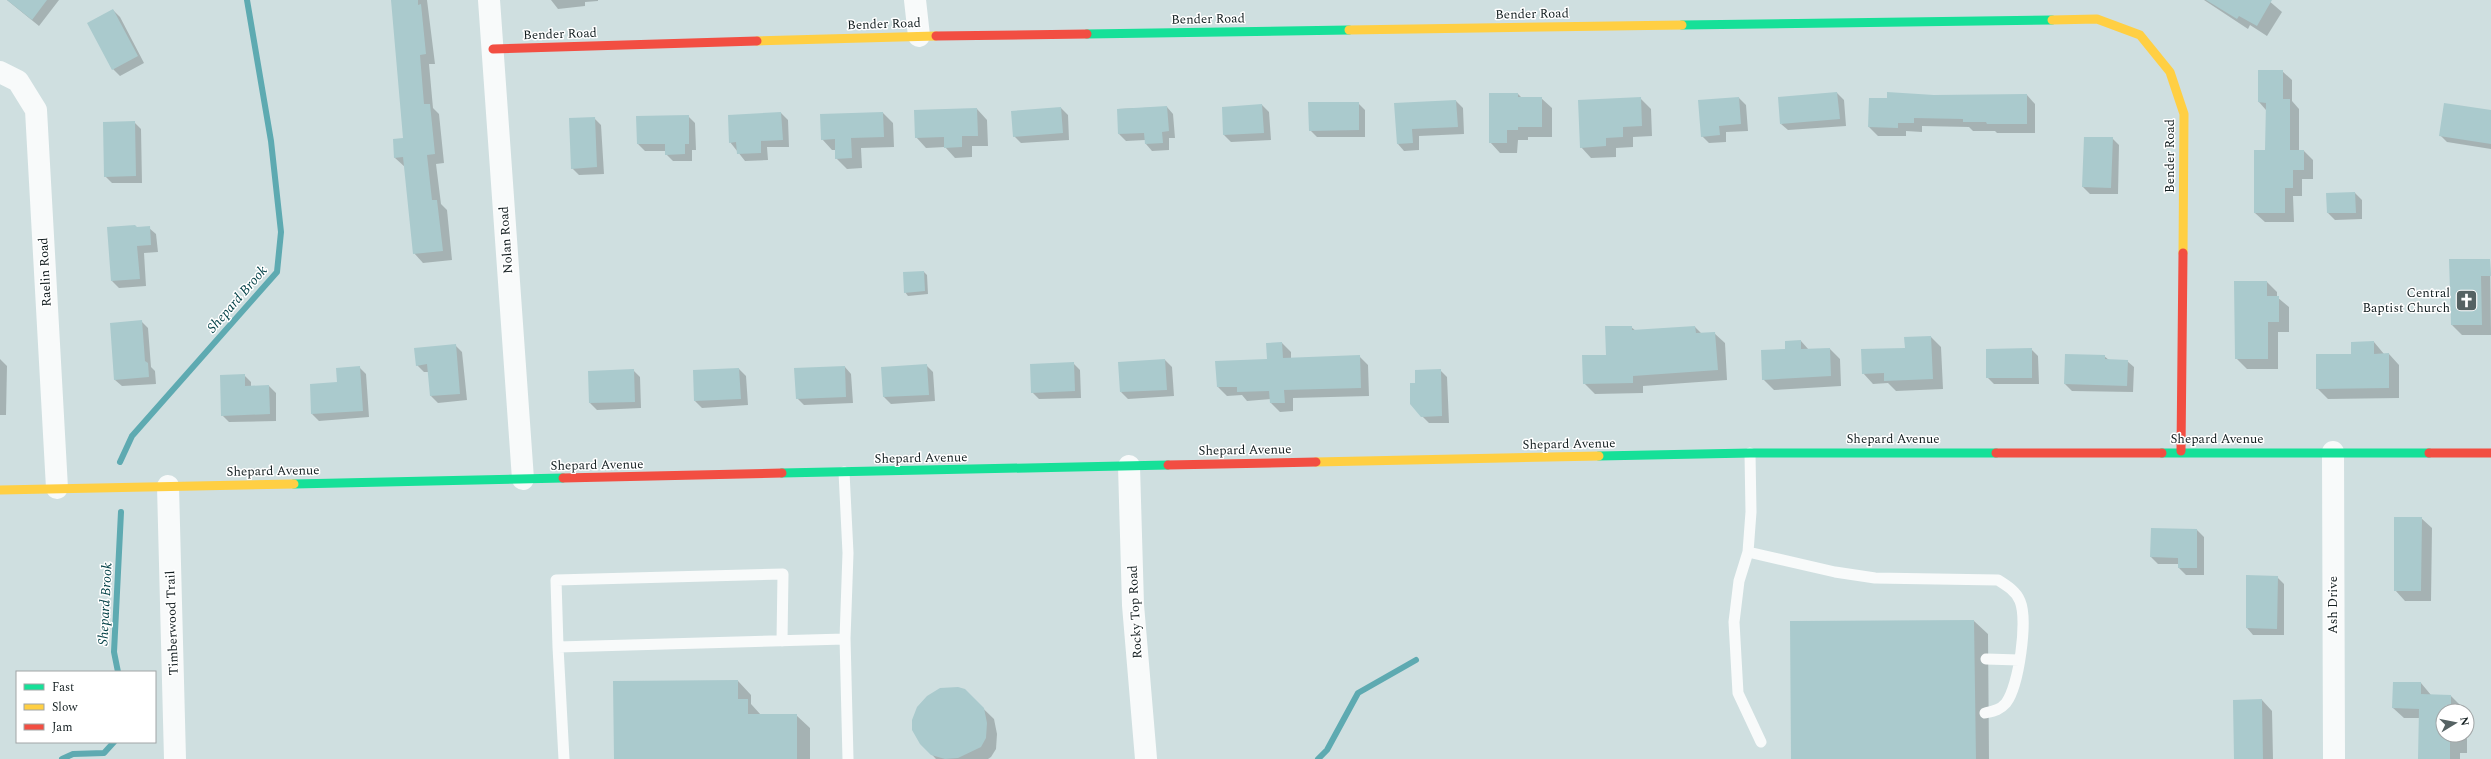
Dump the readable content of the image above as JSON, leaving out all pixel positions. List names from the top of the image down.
{
  "streets": {
    "main road": ["Bender Road", "Shepard Avenue"],
    "street": [
      "Nolan Road",
      "Raelin Road",
      "Ash Drive",
      "Rocky Top Road",
      "Timberwood Trail"
    ]
  },
  "crossings": [
    ["Bender Road", "Nolan Road"],
    ["Bender Road", "Shepard Avenue"],
    ["Nolan Road", "Shepard Avenue"],
    ["Raelin Road", "Shepard Avenue"],
    ["Shepard Avenue", "Ash Drive"],
    ["Shepard Avenue", "Rocky Top Road"],
    ["Shepard Avenue", "Timberwood Trail"]
  ],
  "water": ["Shepard Brook"],
  "places": {
    "church": ["Central Baptist Church"]
  },
  "legend": ["Fast", "Slow", "Jam"],
  "north": "right"
}
